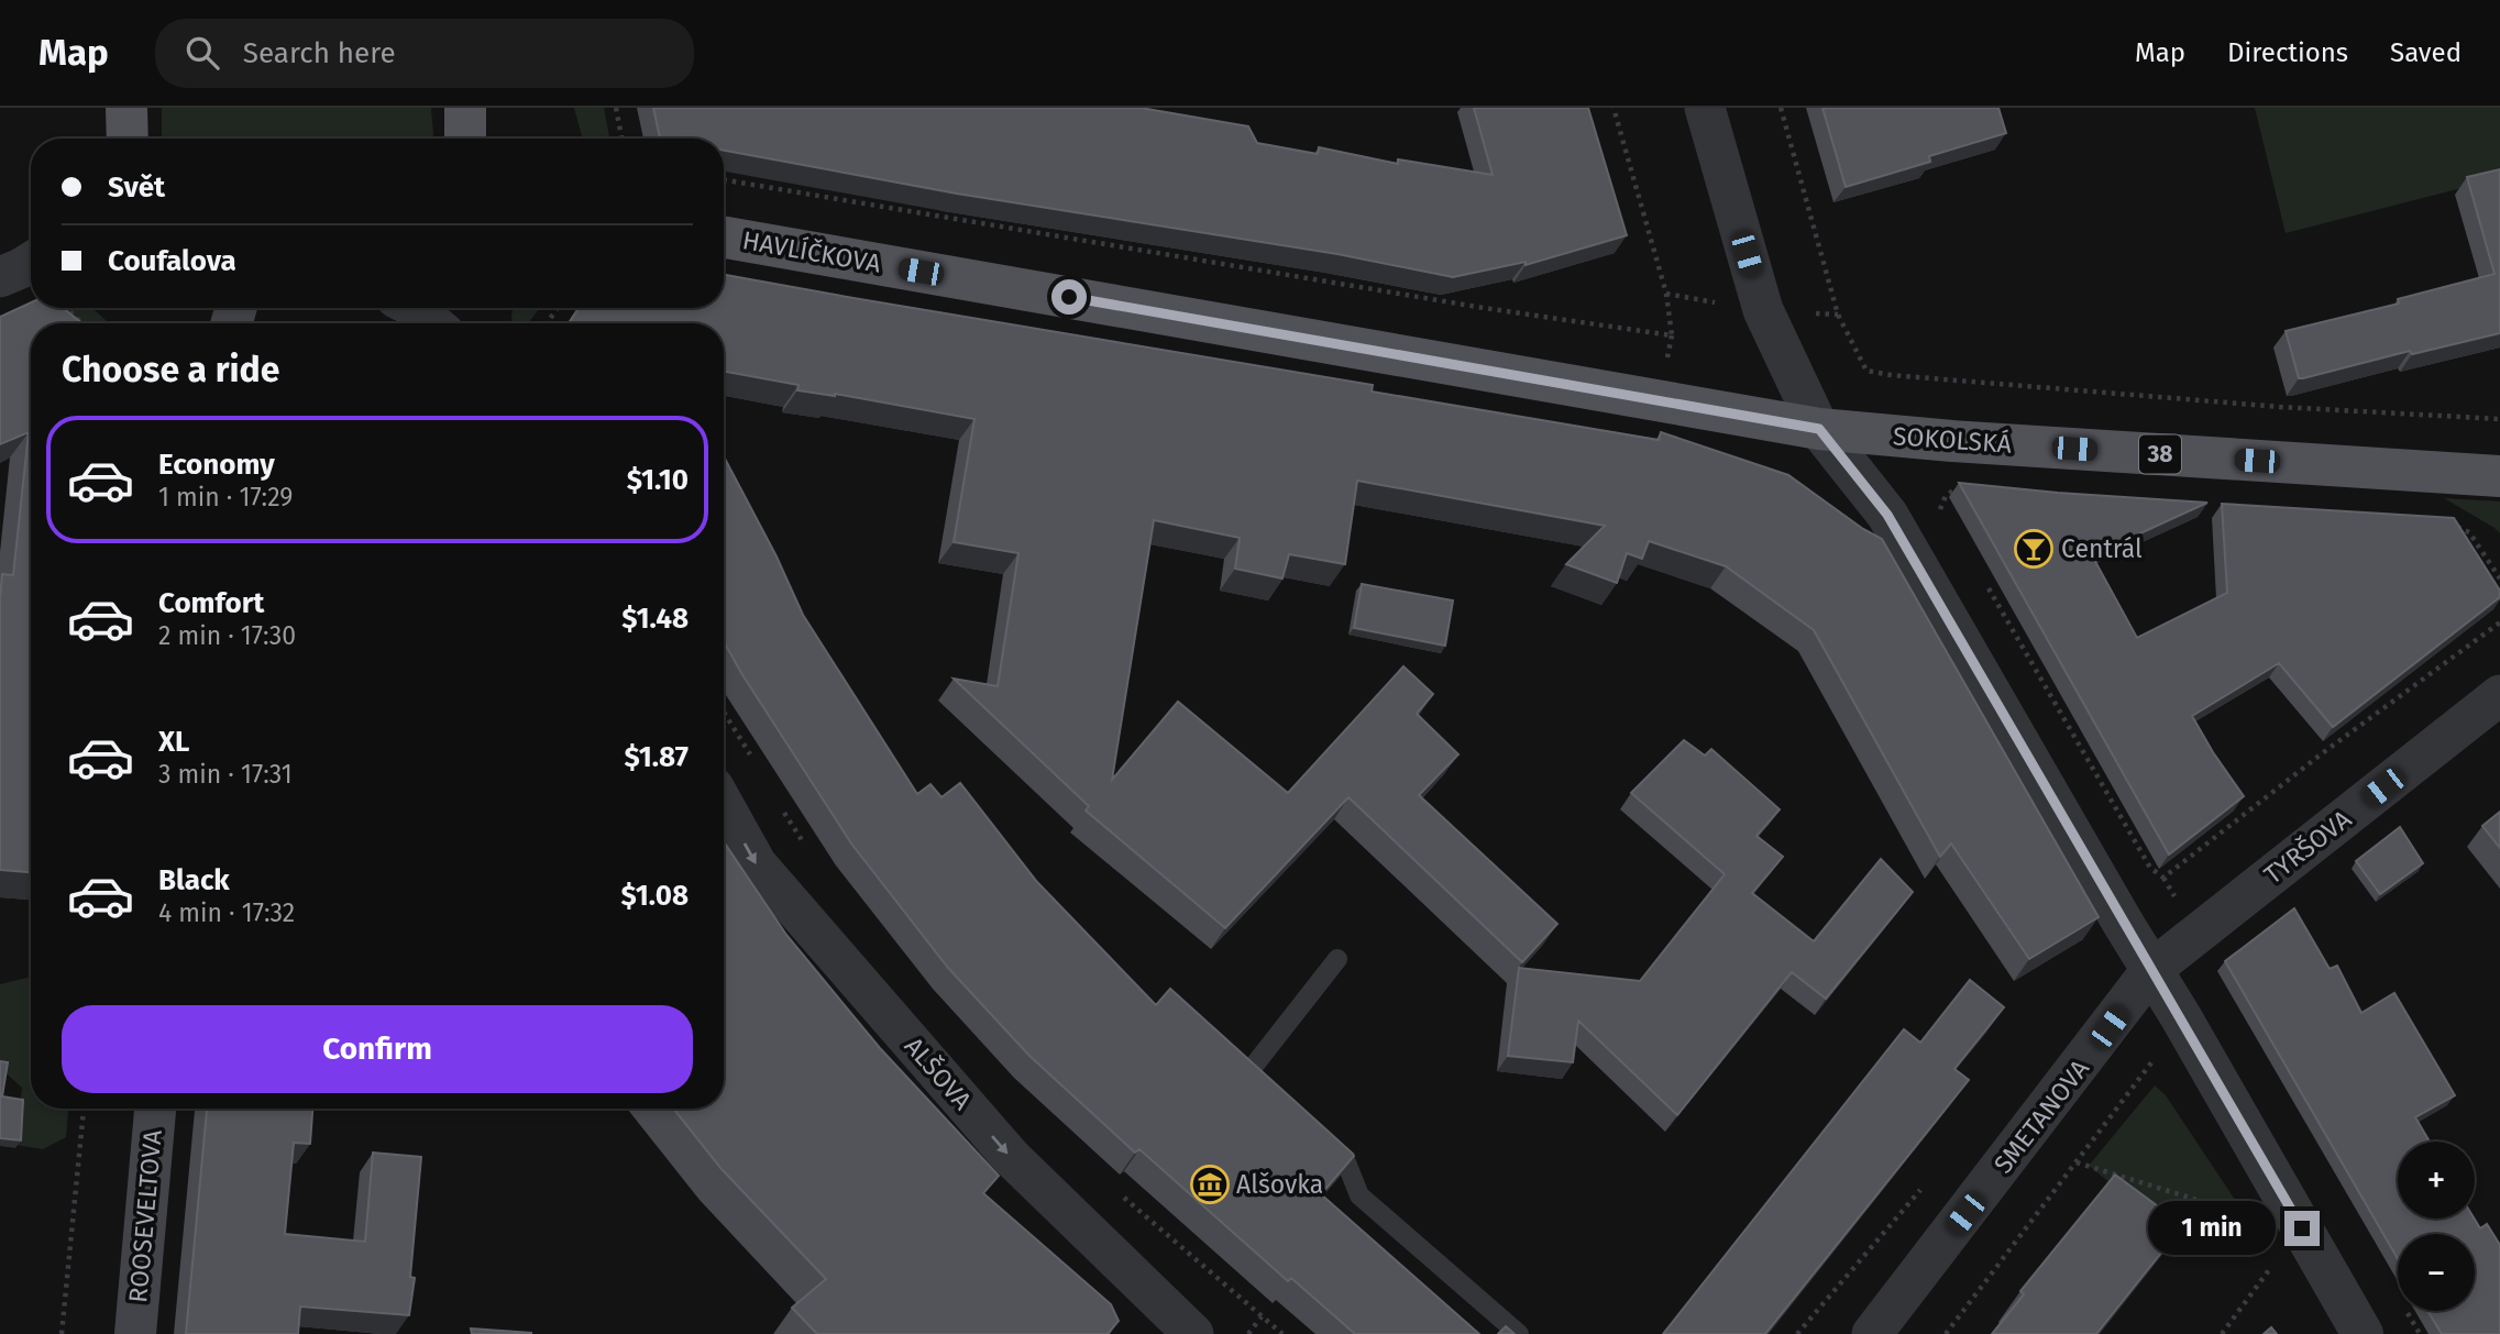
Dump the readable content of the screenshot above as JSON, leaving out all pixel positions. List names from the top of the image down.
{
  "streets": {
    "main road": [
      "HAVLÍČKOVA",
      "SOKOLSKÁ",
      "38",
      "ROOSEVELTOVA"
    ],
    "street": ["TYRŠOVA", "ALŠOVA", "SMETANOVA"]
  },
  "crossings": [
    ["HAVLÍČKOVA", "SOKOLSKÁ"],
    ["TYRŠOVA", "SMETANOVA"]
  ],
  "one_way": ["ALŠOVA"],
  "places": {
    "bar": ["Centrál"],
    "museum": ["Alšovka"]
  },
  "page": {
    "header": "Map",
    "search": "Search here",
    "nav": ["Map", "Directions", "Saved"],
    "banner": ["Svět", "Coufalova"],
    "heading": "Choose a ride",
    "list": [
      {
        "name": "Economy",
        "note": "1 min · 17:29",
        "value": "$1.10"
      },
      {
        "name": "Comfort",
        "note": "2 min · 17:30",
        "value": "$1.48"
      },
      {
        "name": "XL",
        "note": "3 min · 17:31",
        "value": "$1.87"
      },
      {
        "name": "Black",
        "note": "4 min · 17:32",
        "value": "$1.08"
      }
    ],
    "buttons": "Confirm",
    "map_buttons": ["+", "−"],
    "bubble": "1 min"
  }
}
